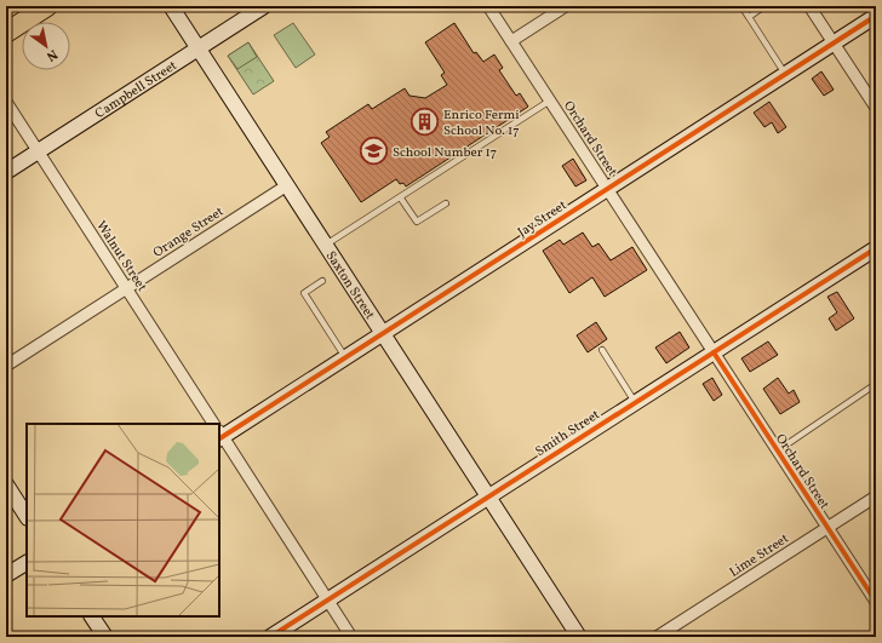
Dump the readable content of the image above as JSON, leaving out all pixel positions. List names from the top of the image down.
{
  "streets": {
    "street": [
      "Campbell Street",
      "Orchard Street",
      "Jay Street",
      "Orange Street",
      "Walnut Street",
      "Saxton Street",
      "Smith Street",
      "Lime Street"
    ]
  },
  "crossings": [
    ["Campbell Street", "Walnut Street"],
    ["Campbell Street", "Saxton Street"],
    ["Orchard Street", "Jay Street"],
    ["Orchard Street", "Smith Street"],
    ["Orchard Street", "Lime Street"],
    ["Jay Street", "Saxton Street"],
    ["Orange Street", "Walnut Street"],
    ["Orange Street", "Saxton Street"],
    ["Walnut Street", "Smith Street"],
    ["Saxton Street", "Smith Street"]
  ],
  "places": {
    "building": ["Enrico Fermi School No. 17"],
    "school or university": ["School Number 17"]
  },
  "north": "bottom right"
}
